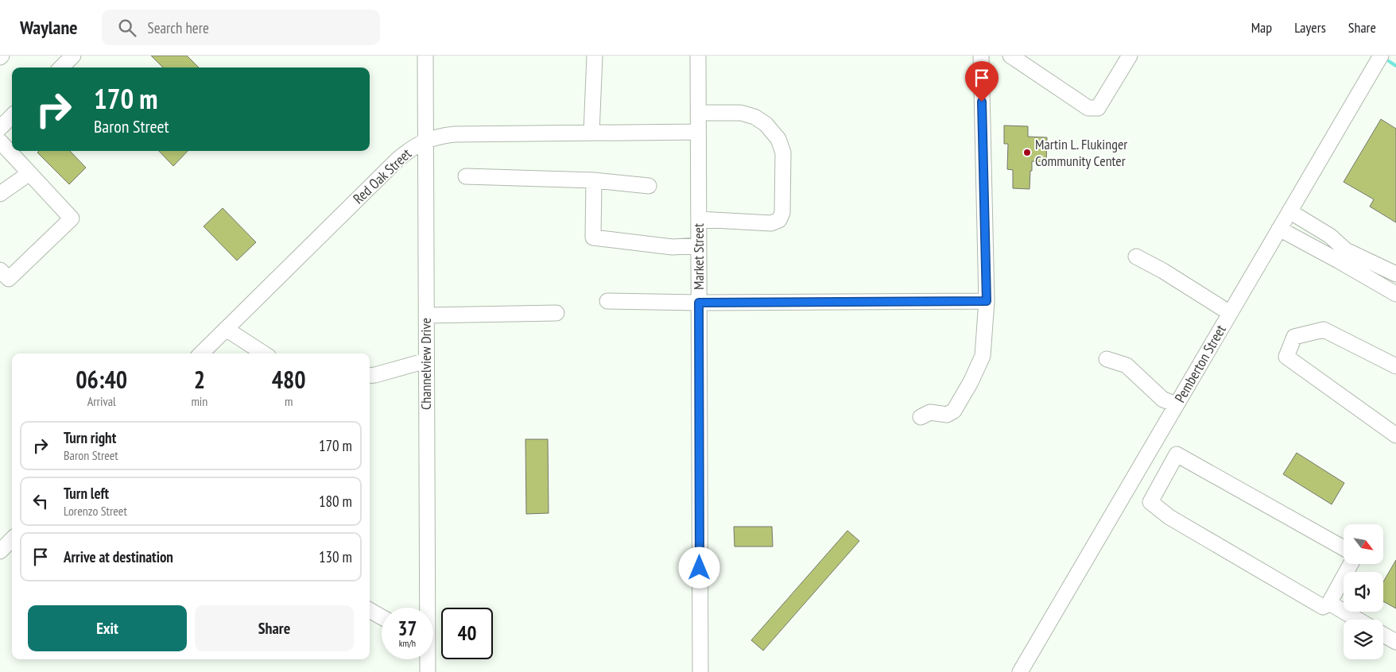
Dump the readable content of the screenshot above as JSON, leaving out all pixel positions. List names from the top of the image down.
{
  "streets": {
    "street": [
      "Red Oak Street",
      "Market Street",
      "Channelview Drive",
      "Pemberton Street"
    ]
  },
  "crossings": [
    ["Red Oak Street", "Market Street"],
    ["Red Oak Street", "Channelview Drive"]
  ],
  "places": ["Martin L. Flukinger Community Center"],
  "north": "bottom right",
  "page": {
    "header": "Waylane",
    "search": "Search here",
    "nav": ["Map", "Layers", "Share"],
    "turn": ["170 m", "Baron Street"],
    "eta": [
      "06:40",
      "Arrival",
      "2",
      "min",
      "480",
      "m"
    ],
    "list": [
      {
        "name": "Turn right",
        "note": "Baron Street",
        "value": "170 m"
      },
      {
        "name": "Turn left",
        "note": "Lorenzo Street",
        "value": "180 m"
      },
      {
        "name": "Arrive at destination",
        "value": "130 m"
      }
    ],
    "buttons": ["Exit", "Share"],
    "speed": "37 km/h",
    "limit": "40"
  }
}
